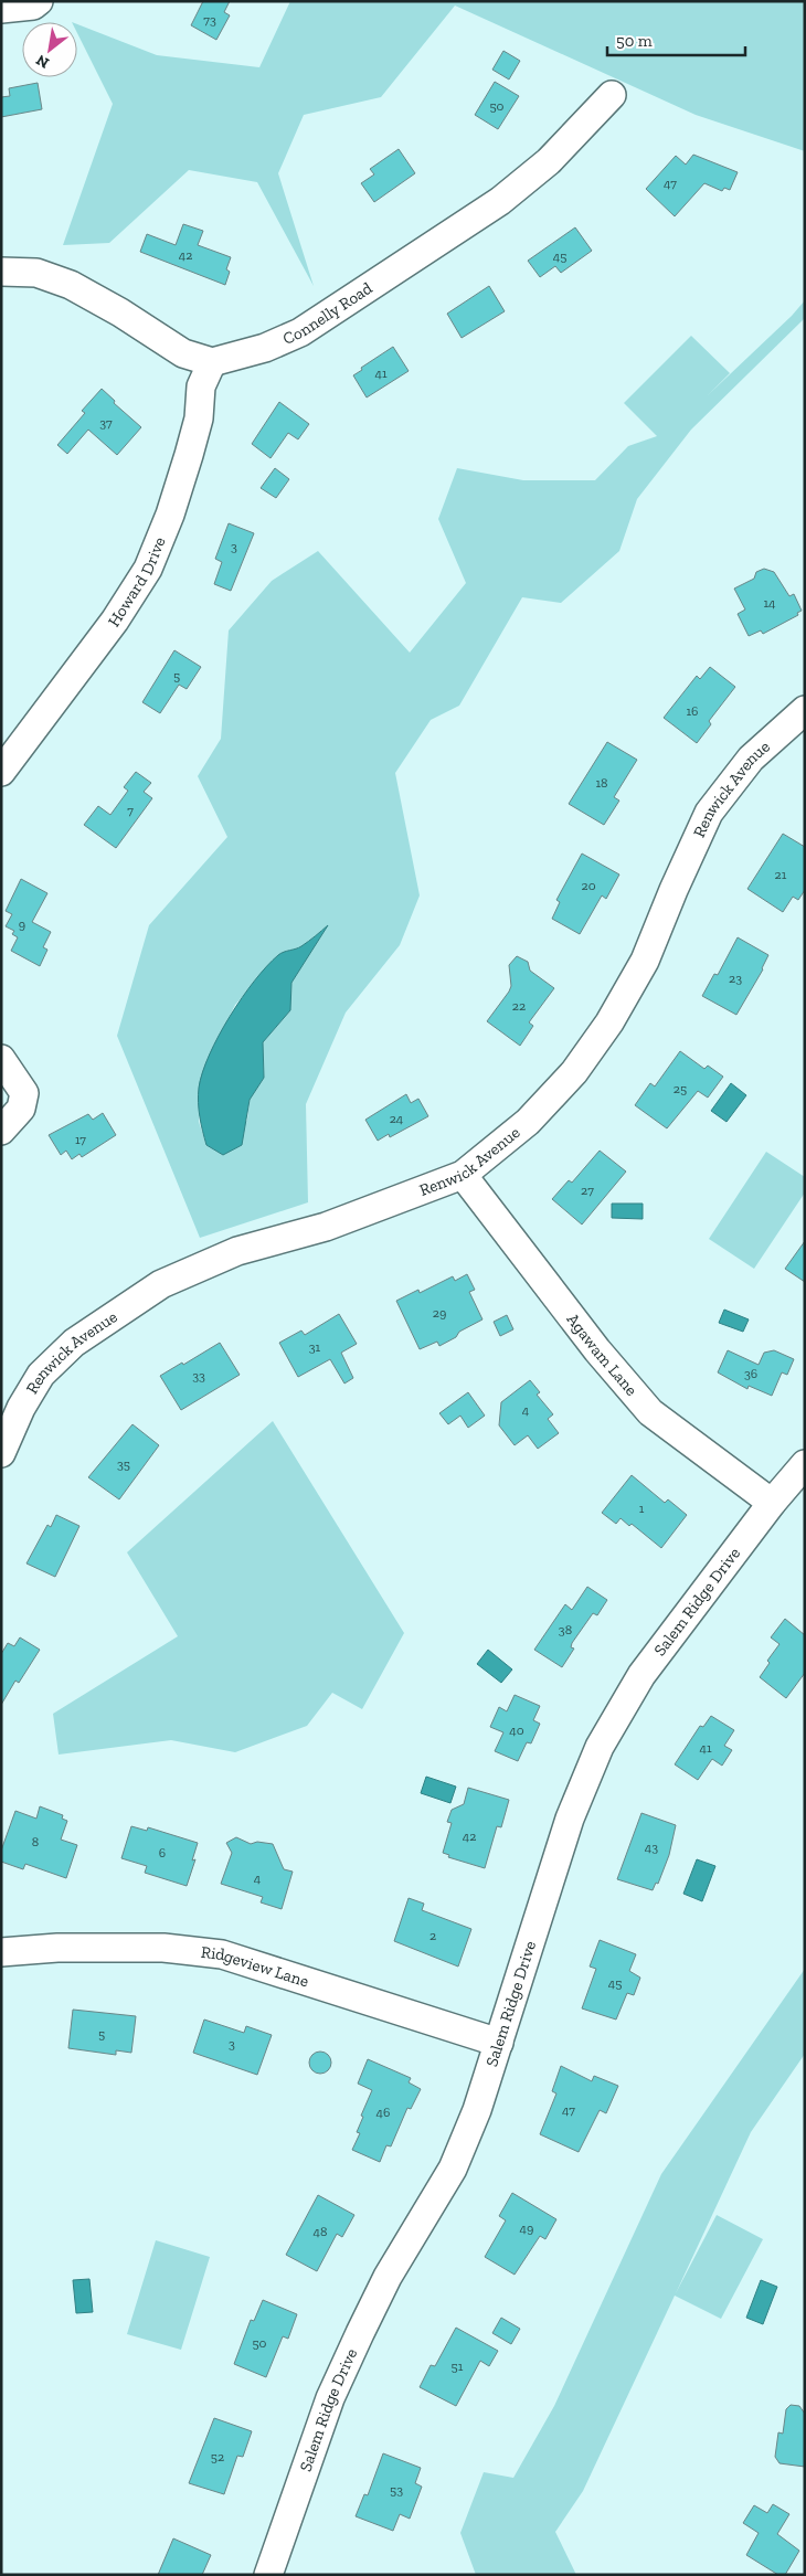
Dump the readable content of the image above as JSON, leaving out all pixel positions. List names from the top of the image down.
{
  "streets": {
    "street": [
      "Connelly Road",
      "Howard Drive",
      "Renwick Avenue",
      "Agawam Lane",
      "Salem Ridge Drive",
      "Ridgeview Lane"
    ]
  },
  "crossings": [
    ["Connelly Road", "Howard Drive"],
    ["Renwick Avenue", "Agawam Lane"],
    ["Agawam Lane", "Salem Ridge Drive"],
    ["Salem Ridge Drive", "Ridgeview Lane"]
  ],
  "house_numbers": [
    "73",
    "50",
    "47",
    "42",
    "45",
    "41",
    "37",
    "3",
    "14",
    "5",
    "16",
    "18",
    "7",
    "21",
    "20",
    "9",
    "23",
    "22",
    "25",
    "24",
    "17",
    "27",
    "29",
    "31",
    "36",
    "33",
    "4",
    "35",
    "1",
    "38",
    "40",
    "41",
    "42",
    "8",
    "43",
    "6",
    "4",
    "2",
    "45",
    "5",
    "3",
    "47",
    "46",
    "49",
    "48",
    "50",
    "51",
    "52",
    "53"
  ],
  "scale_bar": "50 m",
  "north": "bottom left"
}
